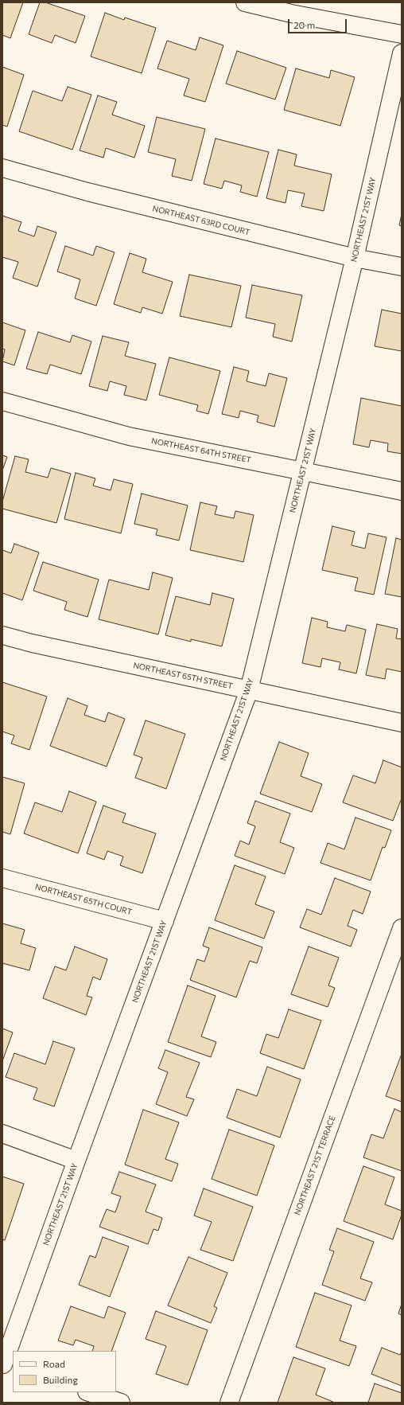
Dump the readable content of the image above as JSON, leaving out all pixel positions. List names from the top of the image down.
{
  "streets": {
    "street": [
      "NORTHEAST 21ST WAY",
      "NORTHEAST 63RD COURT",
      "NORTHEAST 64TH STREET",
      "NORTHEAST 65TH STREET",
      "NORTHEAST 65TH COURT",
      "NORTHEAST 21ST TERRACE"
    ]
  },
  "crossings": [
    ["NORTHEAST 21ST WAY", "NORTHEAST 63RD COURT"],
    ["NORTHEAST 21ST WAY", "NORTHEAST 64TH STREET"],
    ["NORTHEAST 21ST WAY", "NORTHEAST 65TH STREET"],
    ["NORTHEAST 21ST WAY", "NORTHEAST 65TH COURT"]
  ],
  "legend": ["Road", "Building"],
  "scale_bar": "20 m"
}
